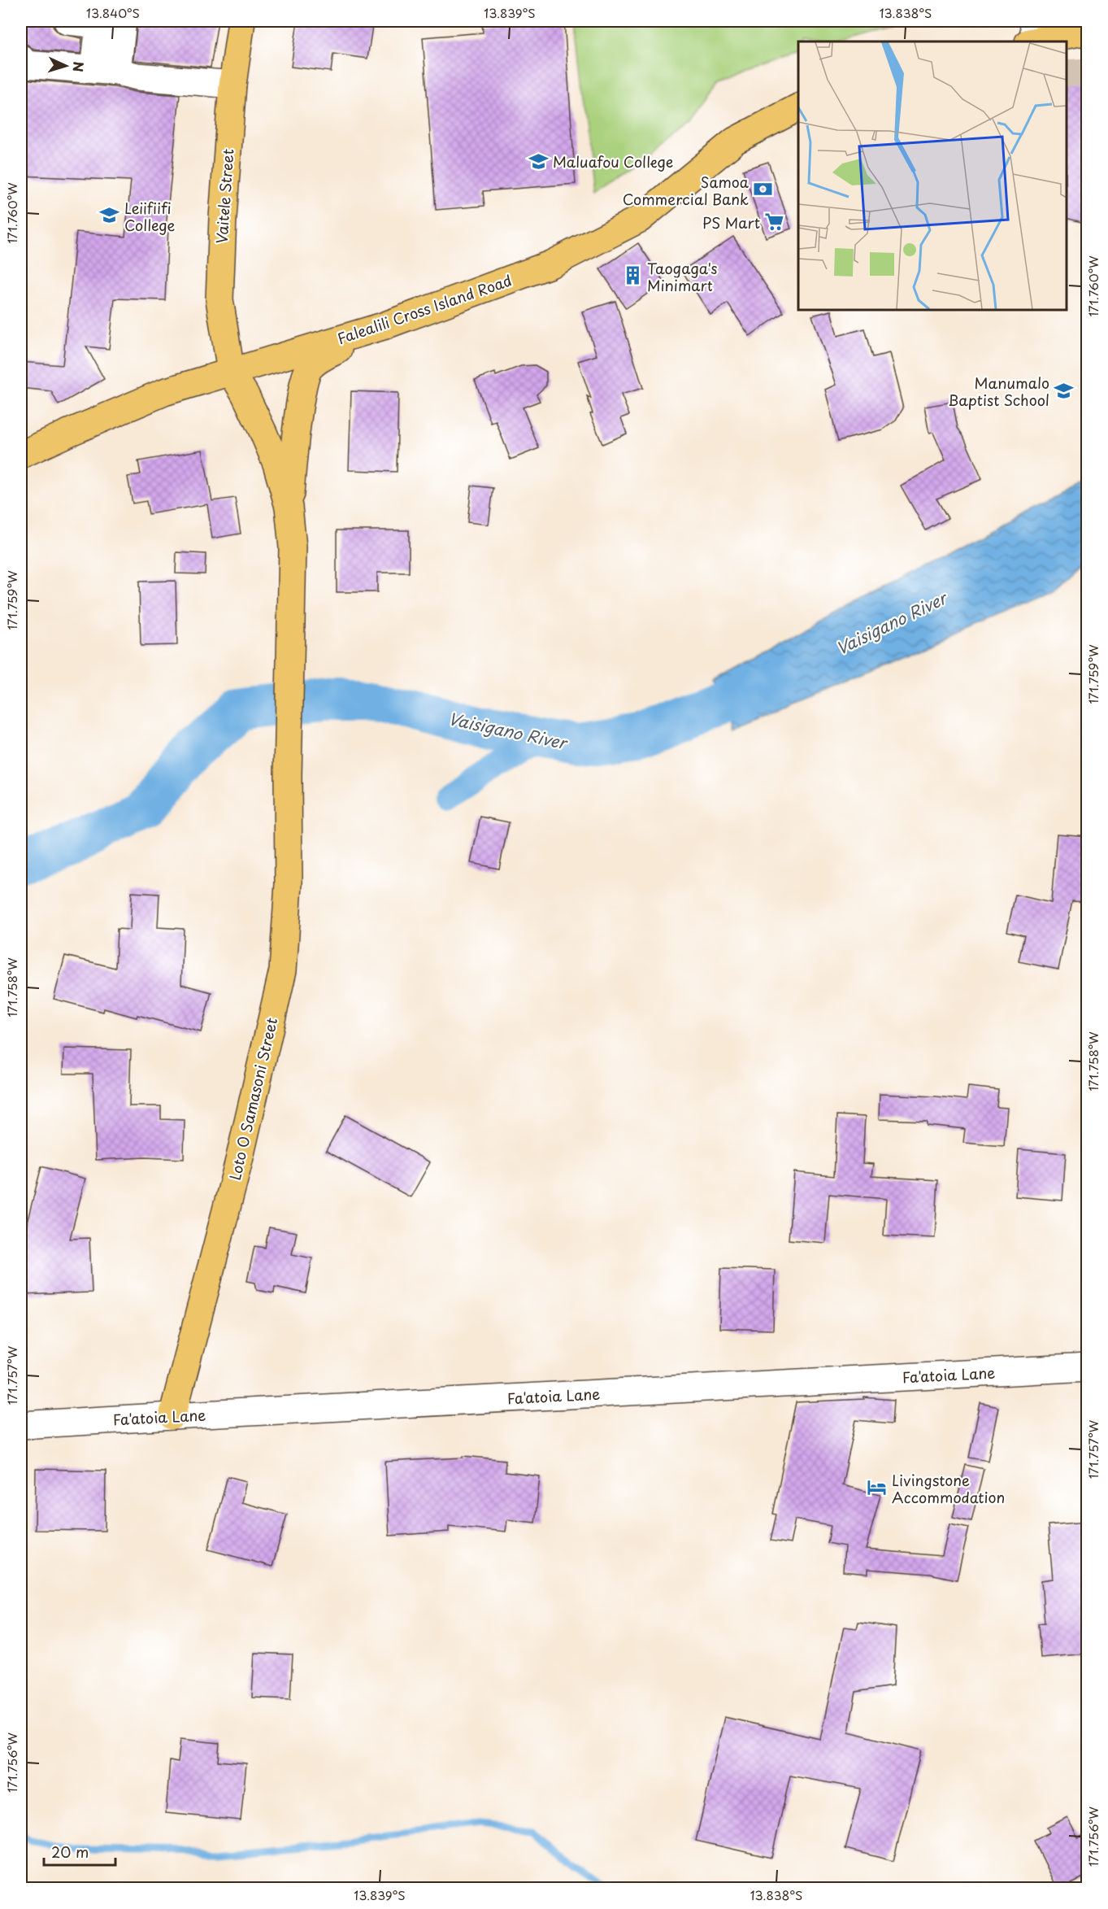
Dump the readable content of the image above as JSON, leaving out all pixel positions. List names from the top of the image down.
{
  "streets": {
    "main road": ["Vaitele Street", "Falealili Cross Island Road", "Loto O Samasoni Street"],
    "street": ["Fa'atoia Lane"]
  },
  "crossings": [
    ["Vaitele Street", "Falealili Cross Island Road"],
    ["Loto O Samasoni Street", "Fa'atoia Lane"]
  ],
  "water": ["Vaisigano River"],
  "places": {
    "school or university": ["Maluafou College", "Leiifiifi College", "Manumalo Baptist School"],
    "bank": ["Samoa Commercial Bank"],
    "supermarket": ["PS Mart"],
    "building": ["Taogaga's Minimart"],
    "hotel": ["Livingstone Accommodation"]
  },
  "scale_bar": "20 m",
  "north": "right",
  "coordinates": [
    "13.840°S",
    "13.839°S",
    "13.838°S",
    "171.760°W",
    "171.759°W",
    "171.758°W",
    "171.757°W",
    "171.756°W"
  ]
}
